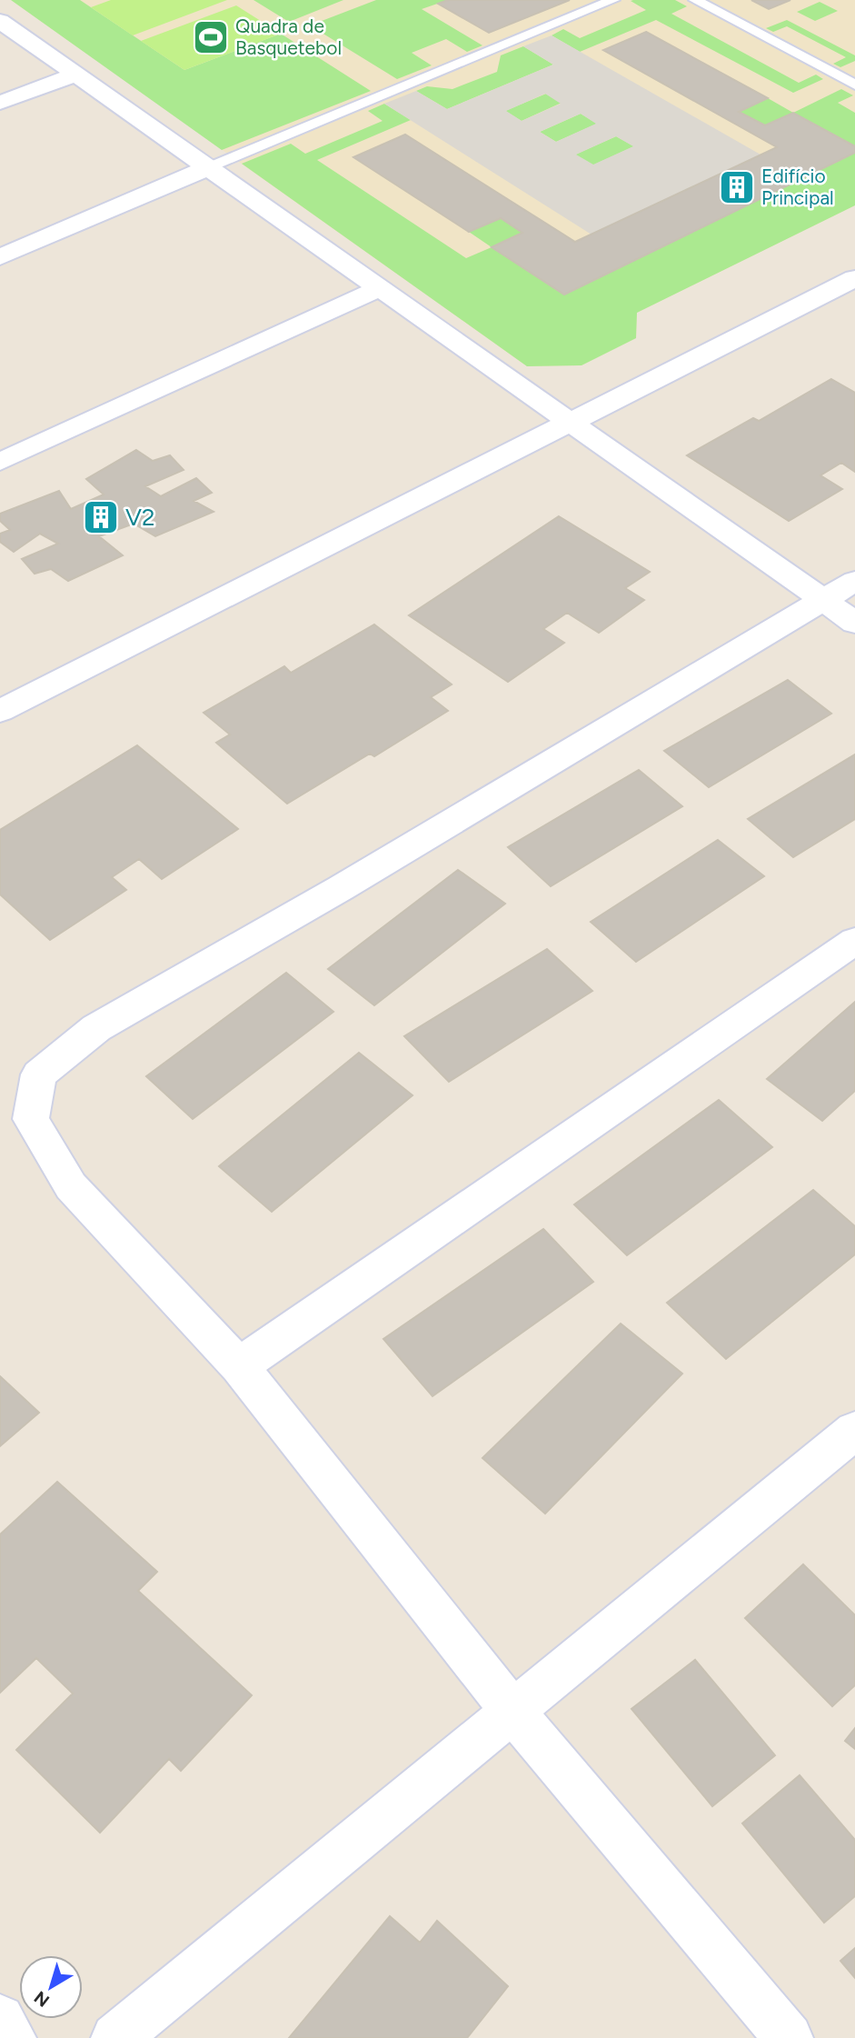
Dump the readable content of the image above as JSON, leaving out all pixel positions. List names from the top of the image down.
{
  "places": {
    "sports": ["Quadra de Basquetebol"],
    "building": ["Edifício Principal", "V2"]
  },
  "north": "bottom left"
}
